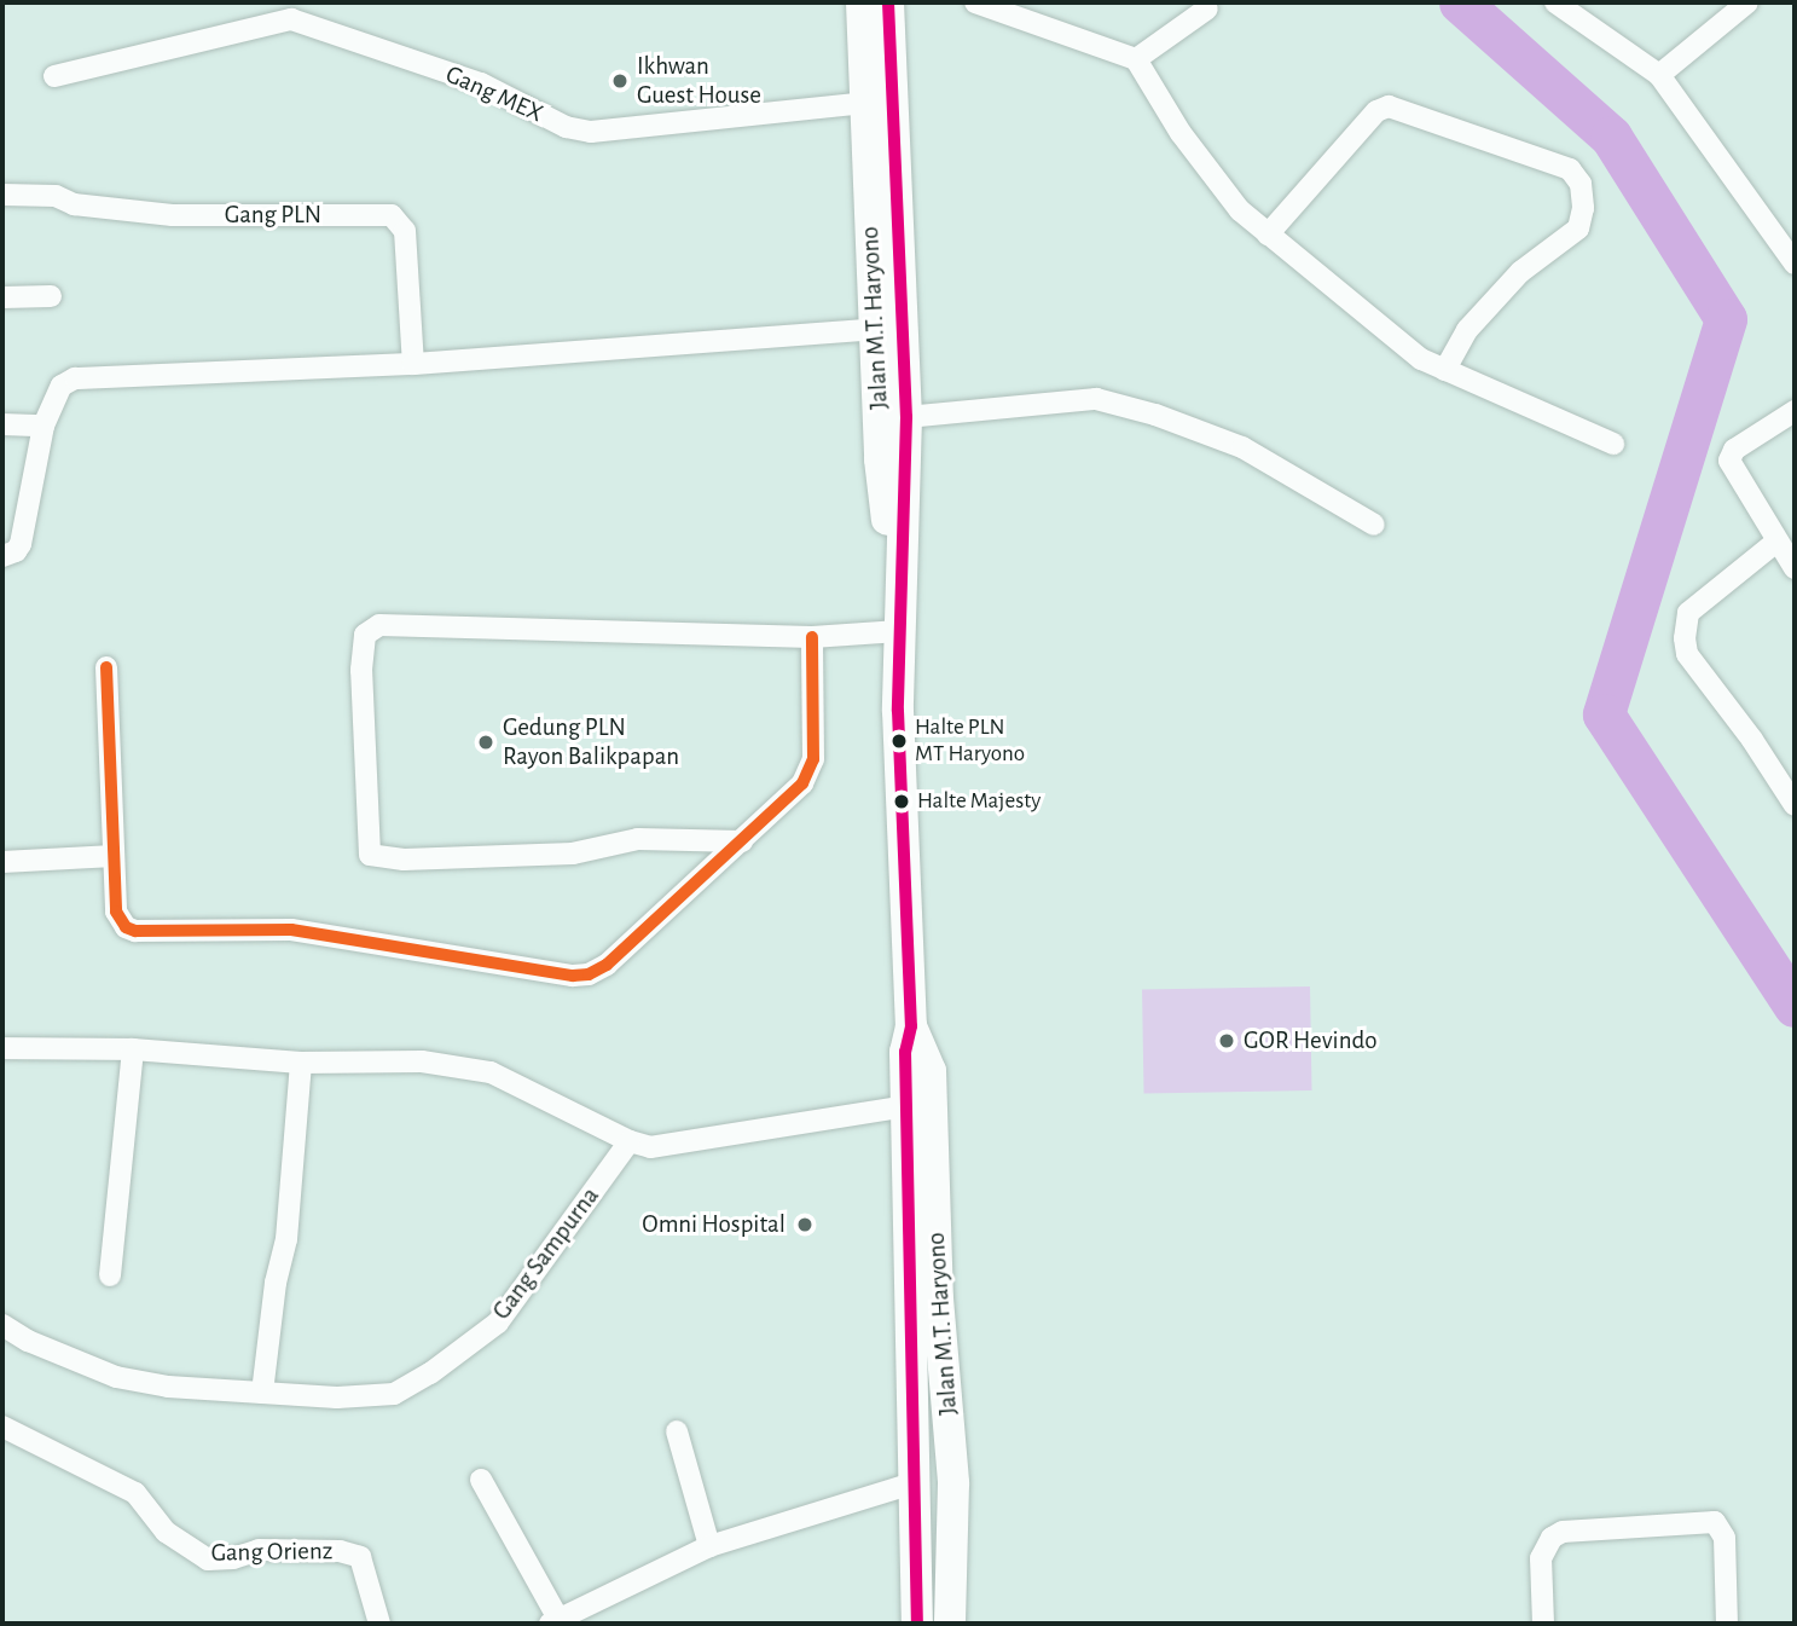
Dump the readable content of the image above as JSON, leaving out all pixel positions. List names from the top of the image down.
{
  "streets": {
    "main road": ["Jalan M.T. Haryono"],
    "street": [
      "Gang MEX",
      "Gang PLN",
      "Gang Sampurna",
      "Gang Orienz"
    ]
  },
  "crossings": [
    ["Gang MEX", "Jalan M.T. Haryono"]
  ],
  "places": [
    "Ikhwan Guest House",
    "Halte PLN MT Haryono",
    "Gedung PLN Rayon Balikpapan",
    "Halte Majesty",
    "GOR Hevindo",
    "Omni Hospital"
  ]
}
